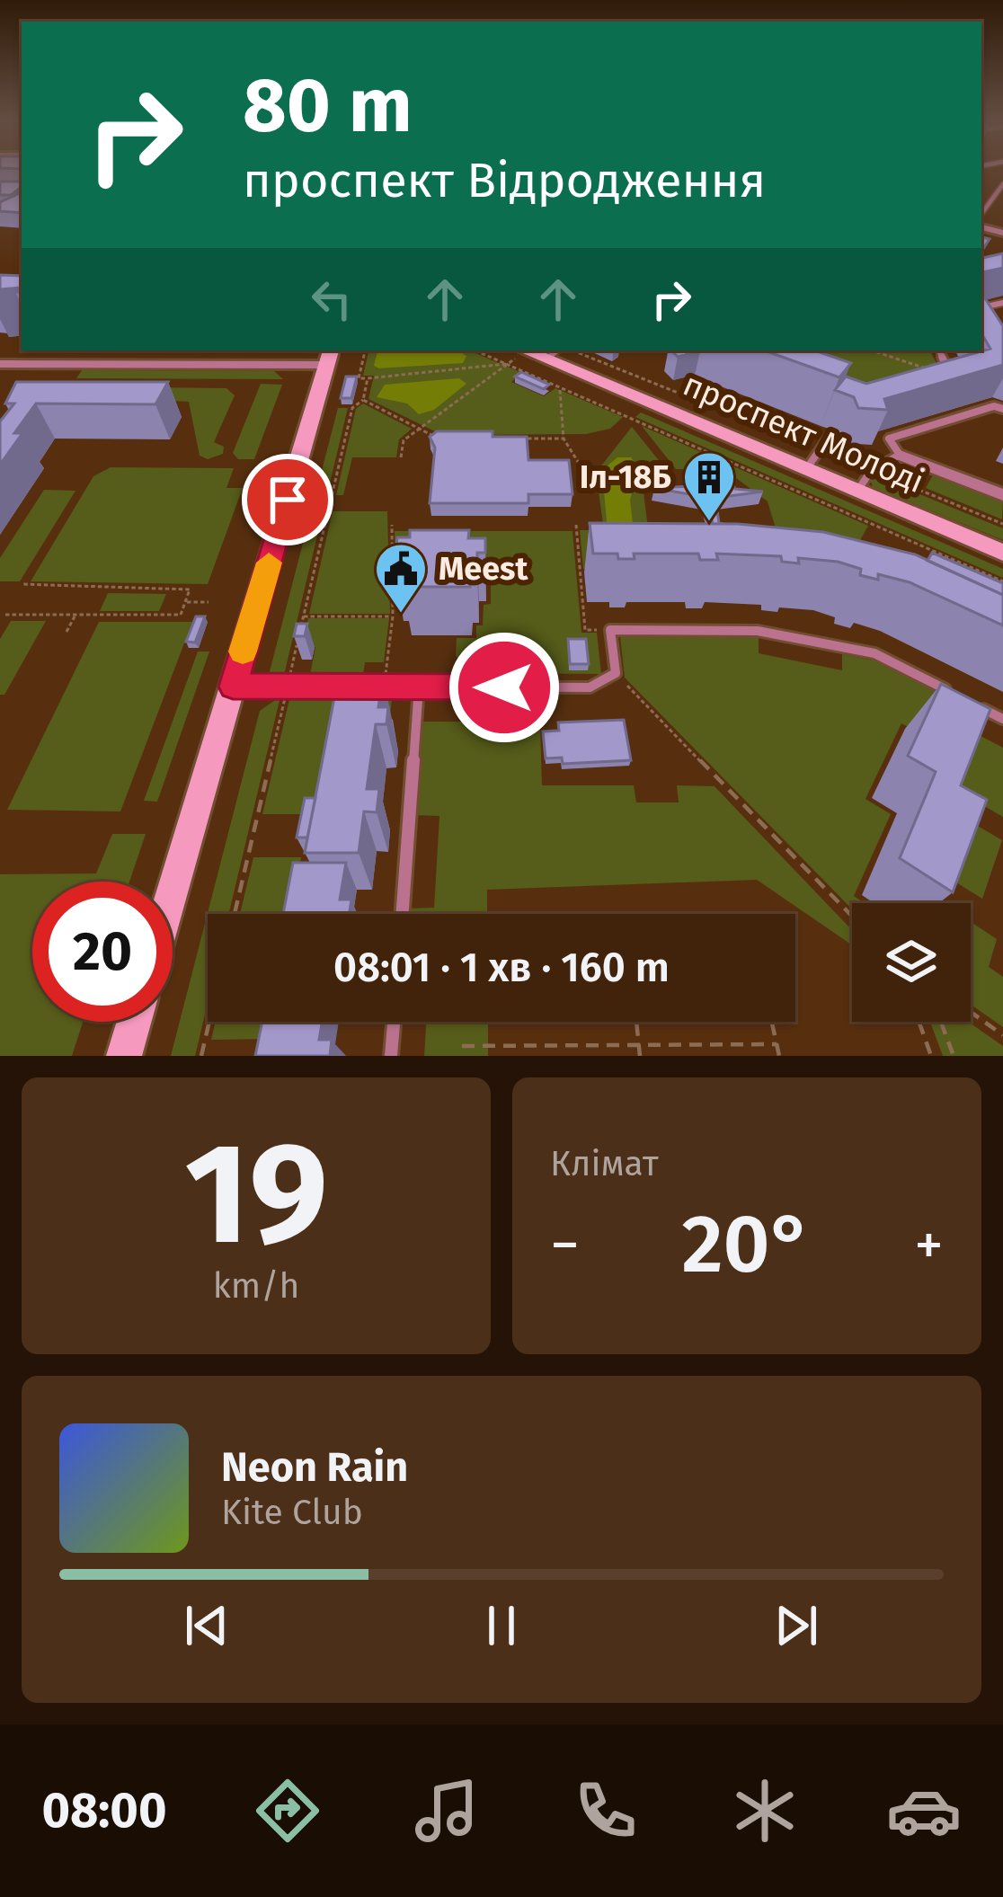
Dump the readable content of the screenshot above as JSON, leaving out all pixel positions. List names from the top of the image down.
{
  "streets": {
    "main road": ["проспект Молоді"]
  },
  "places": {
    "building": ["Іл-18Б"],
    "public building": ["Meest"]
  },
  "page": {
    "turn": ["80 m", "проспект Відродження"],
    "limit": "20",
    "trip": "08:01 · 1 хв · 160 m",
    "tile": [
      ["19", "km/h"],
      "Клімат"
    ],
    "heat": ["−", "20°", "+"],
    "song": ["Neon Rain", "Kite Club"],
    "tabs": "08:00"
  }
}
